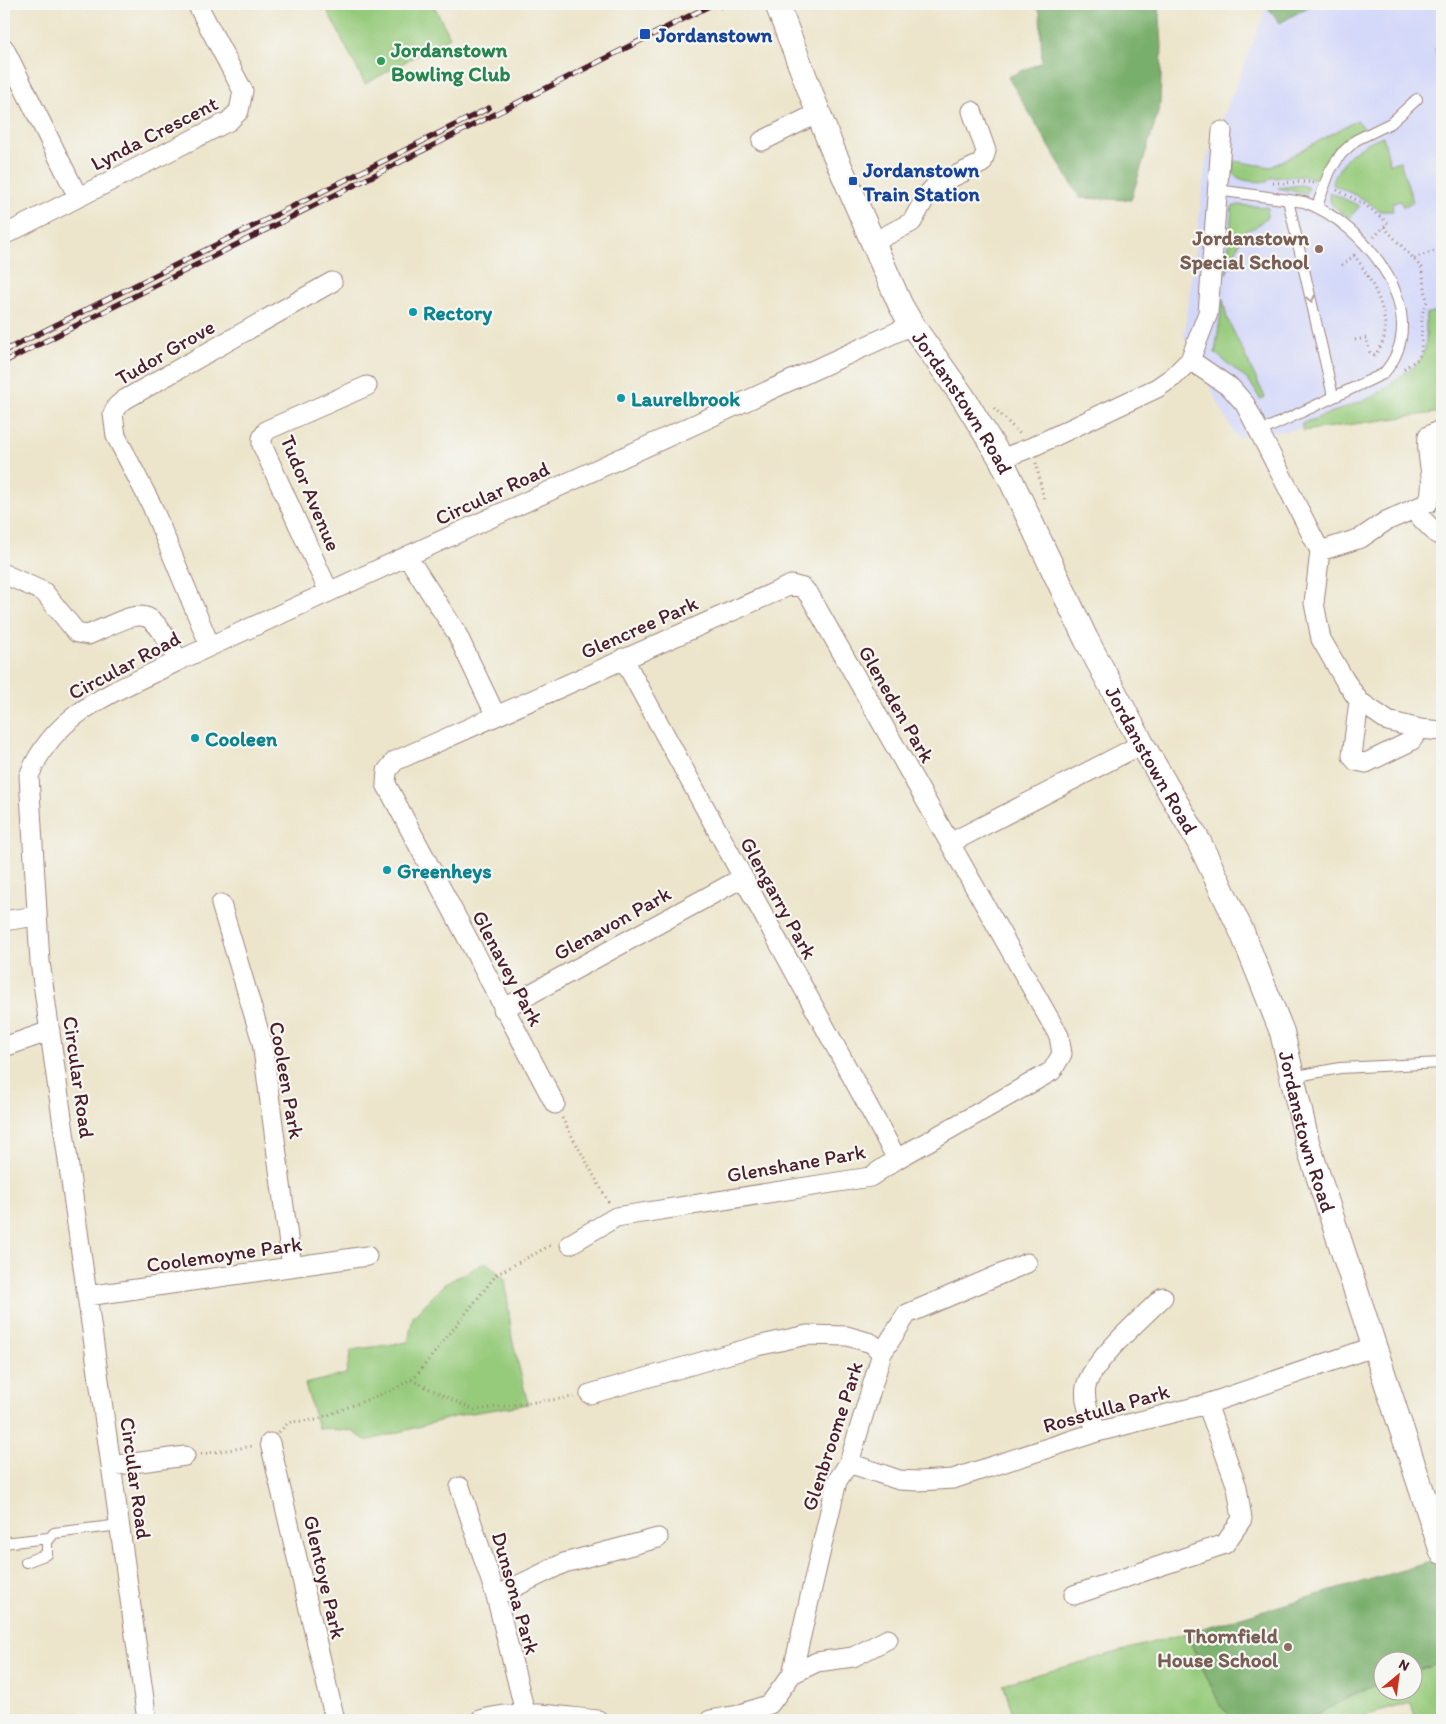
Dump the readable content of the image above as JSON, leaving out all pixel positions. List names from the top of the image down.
{
  "streets": {
    "street": [
      "Lynda Crescent",
      "Tudor Grove",
      "Jordanstown Road",
      "Tudor Avenue",
      "Circular Road",
      "Glencree Park",
      "Gleneden Park",
      "Glengarry Park",
      "Glenavon Park",
      "Glenavey Park",
      "Cooleen Park",
      "Glenshane Park",
      "Coolemoyne Park",
      "Rosstulla Park",
      "Glenbroome Park",
      "Glentoye Park",
      "Dunsona Park"
    ]
  },
  "crossings": [
    ["Tudor Grove", "Circular Road"],
    ["Jordanstown Road", "Circular Road"],
    ["Jordanstown Road", "Rosstulla Park"],
    ["Tudor Avenue", "Circular Road"],
    ["Circular Road", "Coolemoyne Park"],
    ["Glencree Park", "Gleneden Park"],
    ["Glencree Park", "Glengarry Park"],
    ["Glencree Park", "Glenavey Park"],
    ["Gleneden Park", "Glenshane Park"],
    ["Glengarry Park", "Glenavon Park"],
    ["Glengarry Park", "Glenshane Park"],
    ["Glenavon Park", "Glenavey Park"],
    ["Cooleen Park", "Coolemoyne Park"],
    ["Rosstulla Park", "Glenbroome Park"]
  ],
  "places": {
    "transit": ["Jordanstown", "Jordanstown Train Station"],
    "other": [
      "Jordanstown Bowling Club",
      "Jordanstown Special School",
      "Rectory",
      "Laurelbrook",
      "Cooleen",
      "Greenheys",
      "Thornfield House School"
    ]
  },
  "north": "top right"
}
